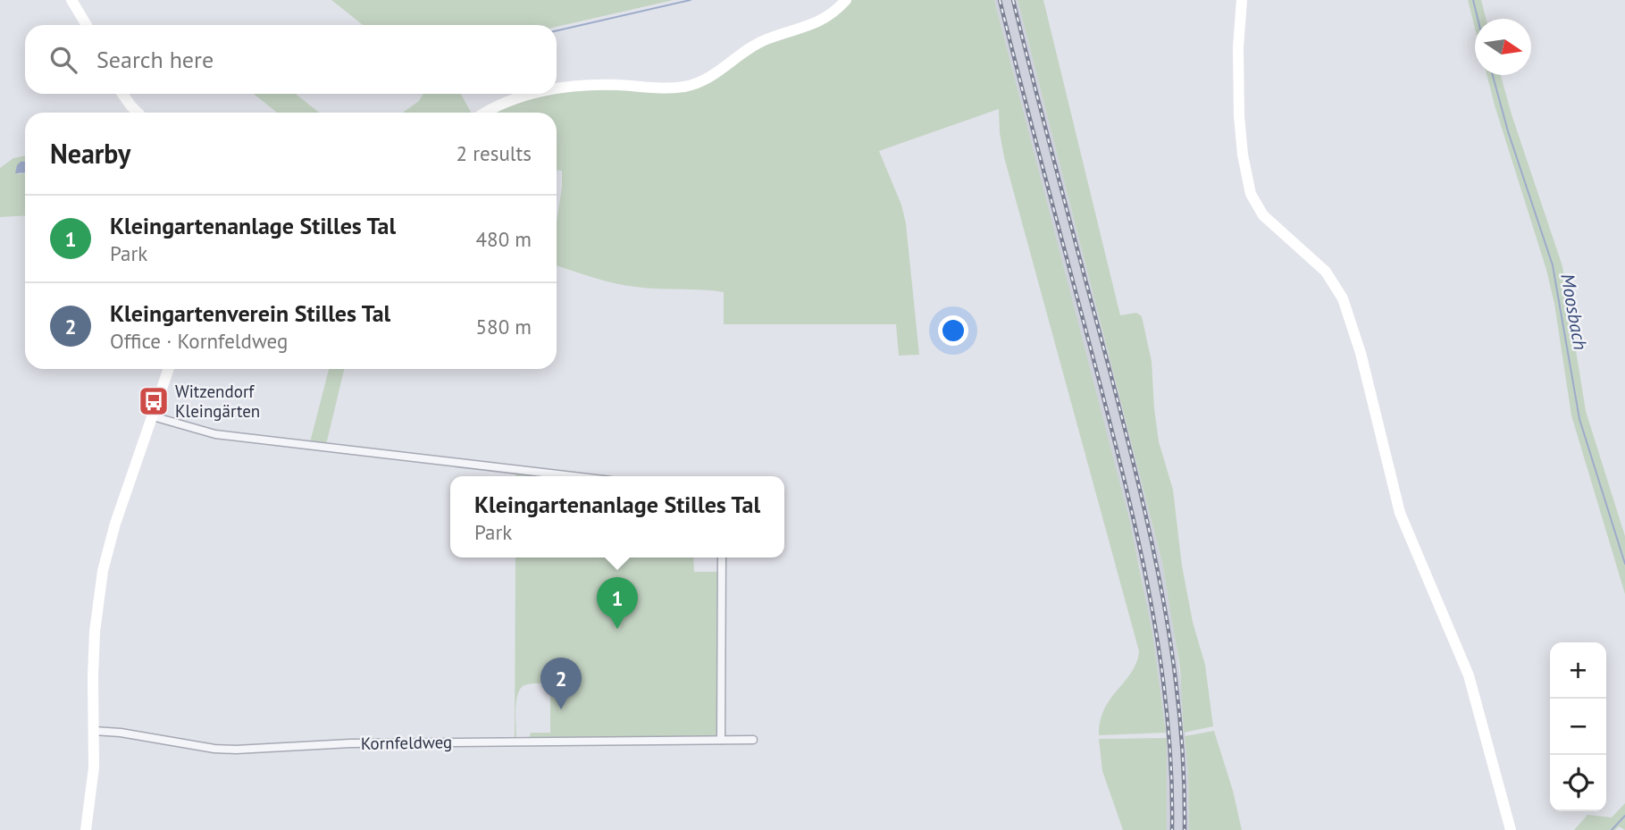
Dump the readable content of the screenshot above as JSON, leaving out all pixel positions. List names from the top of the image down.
{
  "streets": {
    "street": ["Kornfeldweg"]
  },
  "water": ["Moosbach"],
  "places": {
    "bus stop": ["Witzendorf Kleingärten"]
  },
  "north": "right",
  "page": {
    "search": "Search here",
    "heading": ["Nearby", "2 results"],
    "list": [
      {
        "mark": "1",
        "name": "Kleingartenanlage Stilles Tal",
        "note": "Park",
        "value": "480 m"
      },
      {
        "mark": "2",
        "name": "Kleingartenverein Stilles Tal",
        "note": "Office · Kornfeldweg",
        "value": "580 m"
      }
    ],
    "popup": ["Kleingartenanlage Stilles Tal", "Park"],
    "pins": ["1", "2"],
    "map_buttons": ["+", "−"]
  }
}
